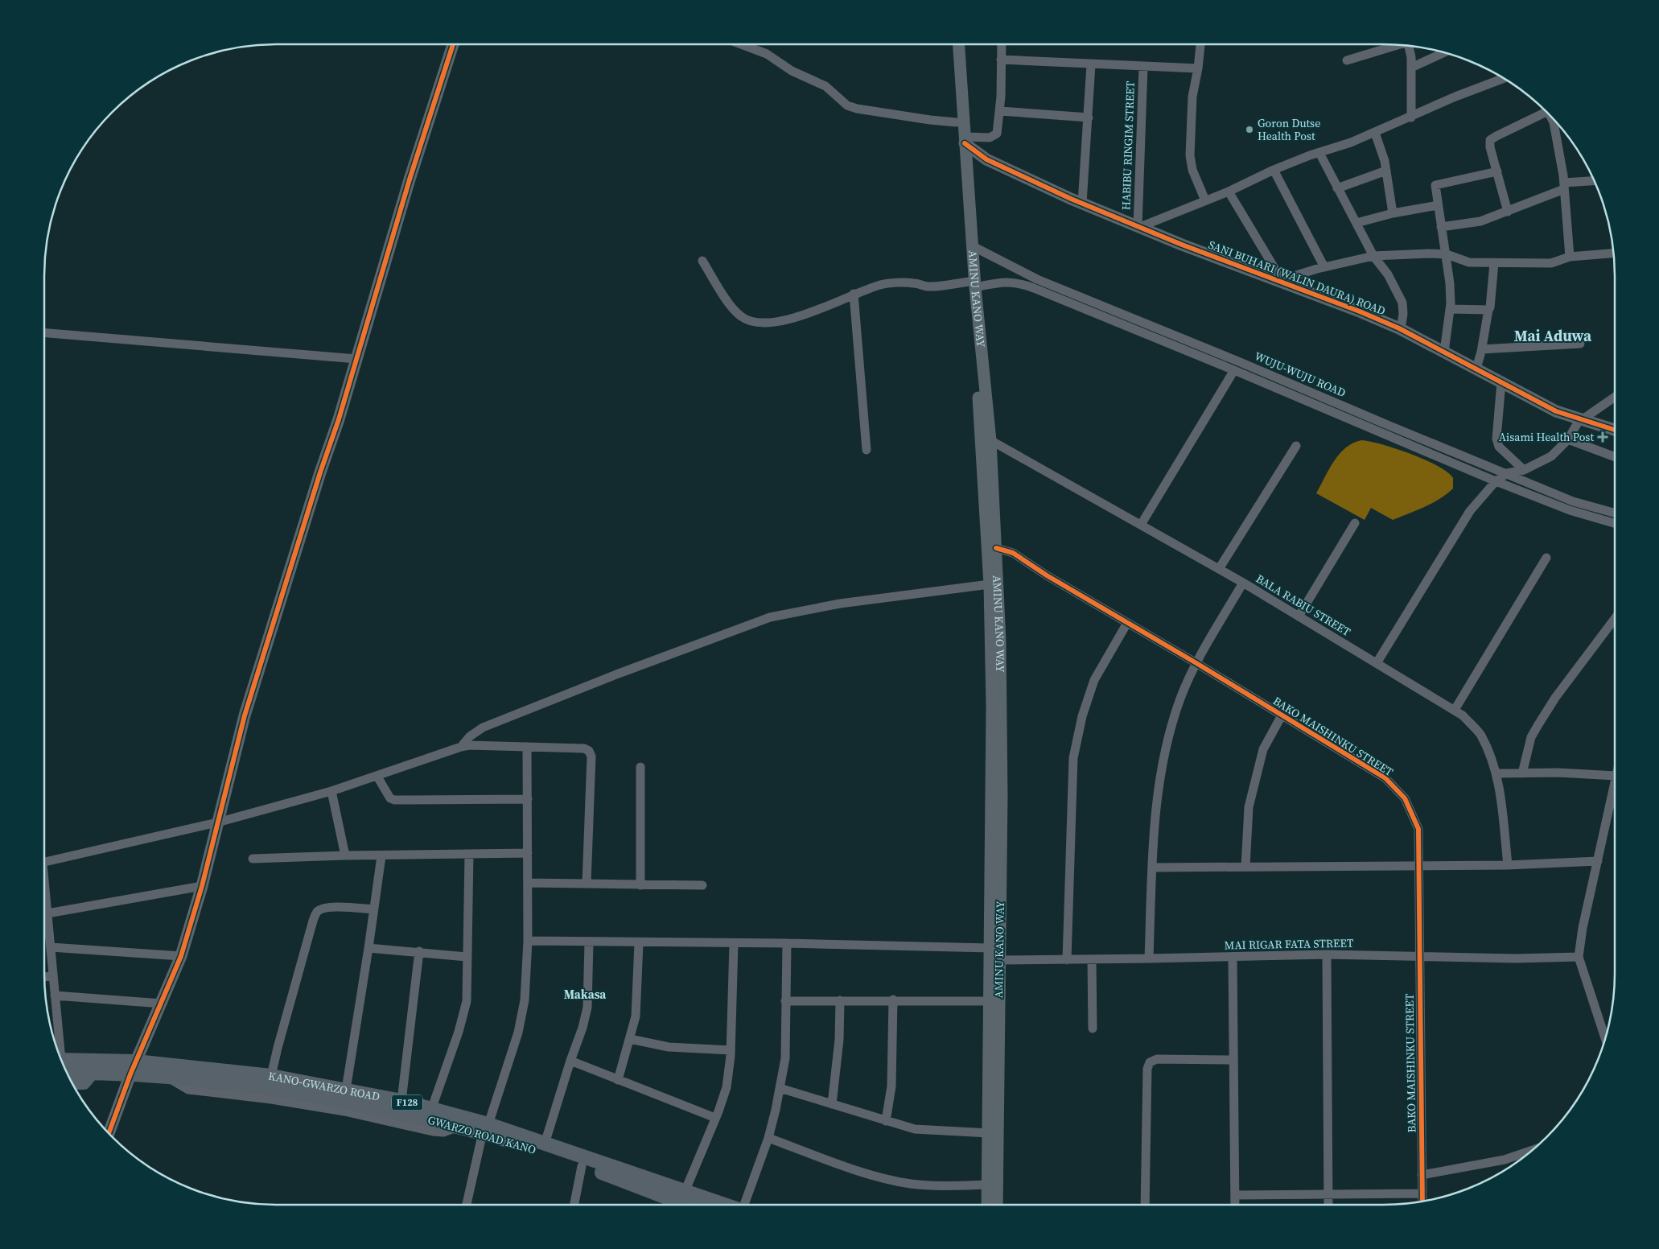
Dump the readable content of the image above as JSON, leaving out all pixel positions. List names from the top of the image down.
{
  "streets": {
    "main road": [
      "SANI BUHARI (WALIN DAURA) ROAD",
      "AMINU KANO WAY",
      "KANO-GWARZO ROAD",
      "F128",
      "GWARZO ROAD KANO"
    ],
    "street": [
      "HABIBU RINGIM STREET",
      "WUJU-WUJU ROAD",
      "BALA RABIU STREET",
      "BAKO MAISHINKU STREET",
      "MAI RIGAR FATA STREET"
    ]
  },
  "crossings": [
    ["HABIBU RINGIM STREET", "SANI BUHARI (WALIN DAURA) ROAD"],
    ["SANI BUHARI (WALIN DAURA) ROAD", "AMINU KANO WAY"],
    ["AMINU KANO WAY", "WUJU-WUJU ROAD"],
    ["AMINU KANO WAY", "BALA RABIU STREET"],
    ["AMINU KANO WAY", "BAKO MAISHINKU STREET"],
    ["AMINU KANO WAY", "MAI RIGAR FATA STREET"],
    ["BAKO MAISHINKU STREET", "MAI RIGAR FATA STREET"],
    ["KANO-GWARZO ROAD", "GWARZO ROAD KANO"]
  ],
  "districts": ["Mai Aduwa", "Makasa"],
  "places": {
    "other": ["Goron Dutse Health Post"],
    "health": ["Aisami Health Post"]
  }
}
